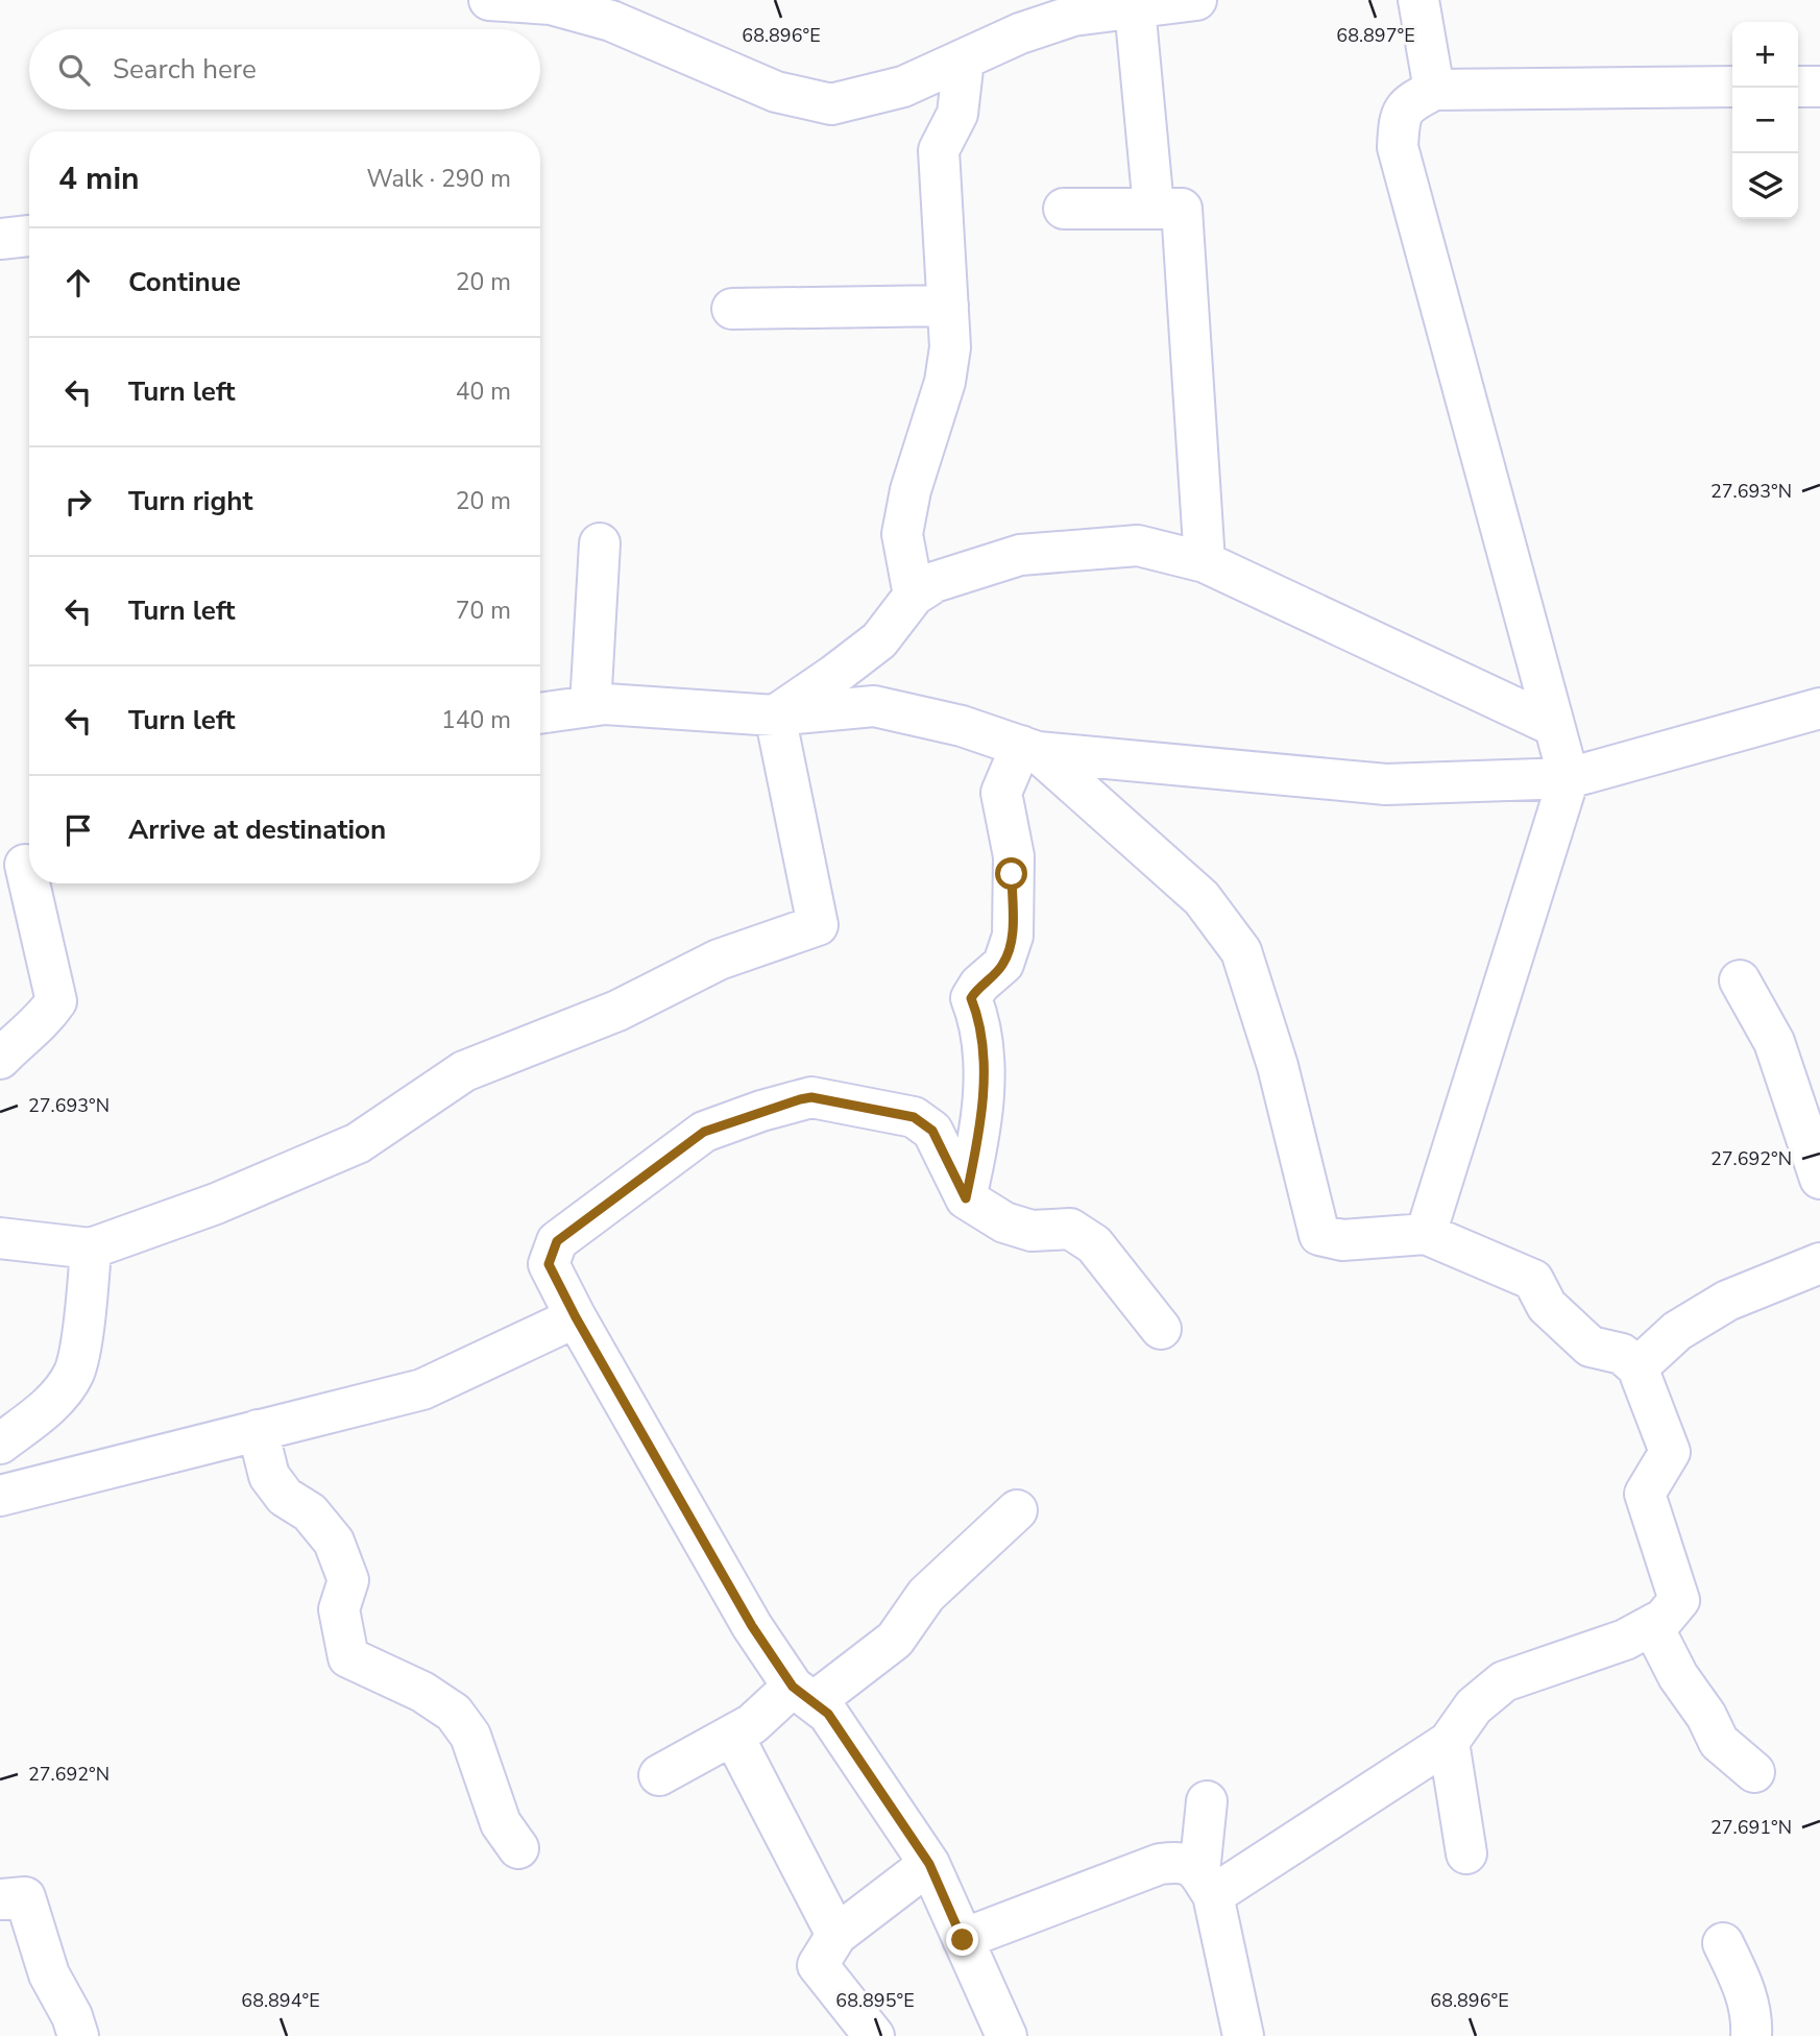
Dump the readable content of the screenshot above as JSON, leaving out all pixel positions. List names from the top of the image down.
{
  "page": {
    "map_buttons": ["+", "−"],
    "search": "Search here",
    "heading": ["4 min", "Walk · 290 m"],
    "list": [
      ["Continue", "20 m"],
      ["Turn left", "40 m"],
      ["Turn right", "20 m"],
      ["Turn left", "70 m"],
      ["Turn left", "140 m"],
      "Arrive at destination"
    ]
  },
  "coordinates": [
    "68.896°E",
    "68.897°E",
    "27.693°N",
    "27.692°N",
    "27.691°N",
    "68.894°E",
    "68.895°E"
  ]
}
